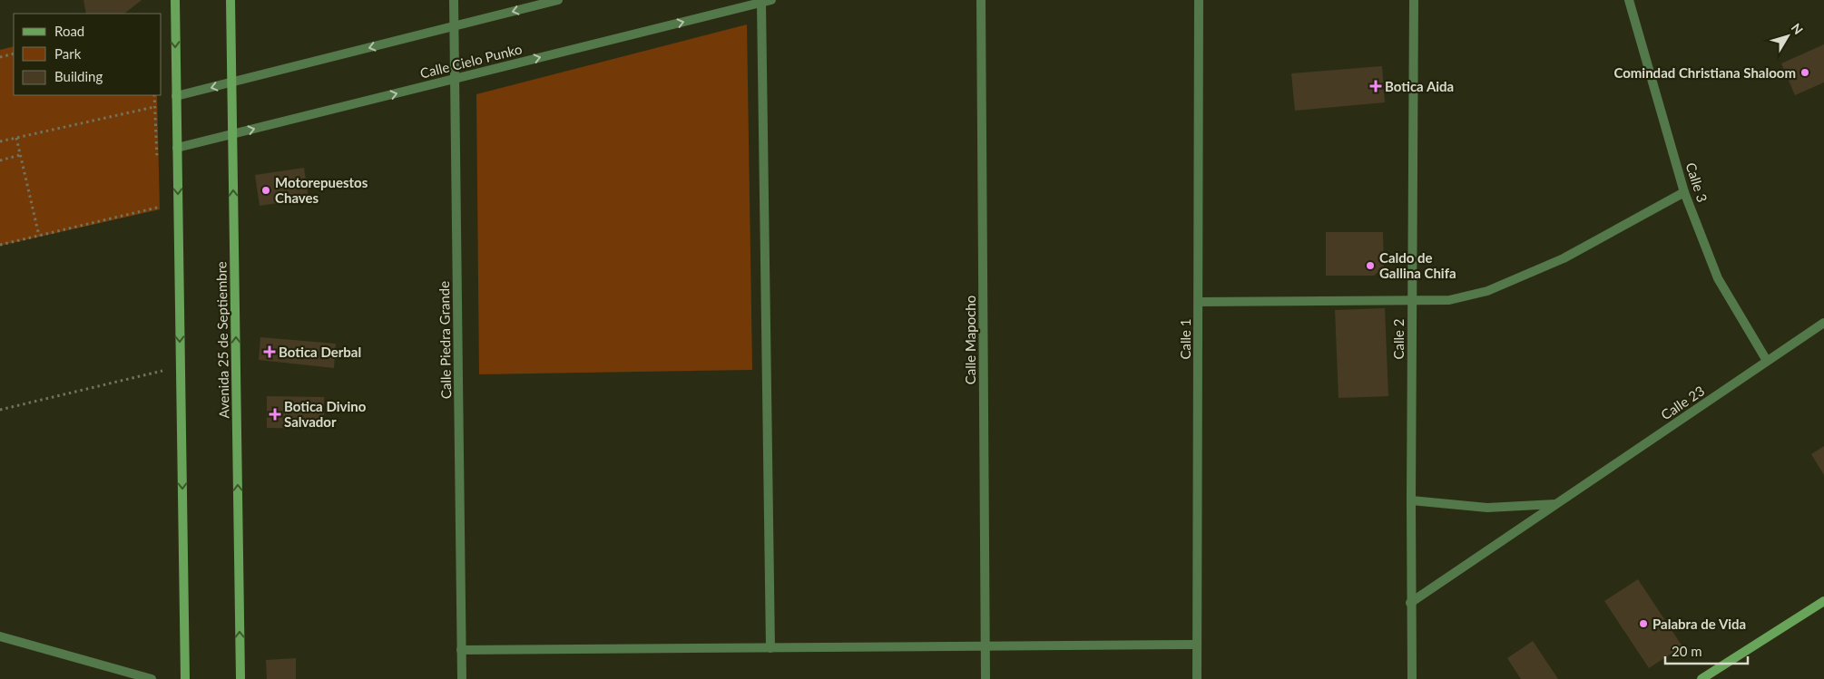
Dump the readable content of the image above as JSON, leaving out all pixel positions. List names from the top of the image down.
{
  "streets": {
    "main road": ["Avenida 25 de Septiembre"],
    "street": [
      "Calle Cielo Punko",
      "Calle 3",
      "Calle 1",
      "Calle 2",
      "Calle Piedra Grande",
      "Calle Mapocho",
      "Calle 23"
    ]
  },
  "crossings": [
    ["Calle Cielo Punko", "Avenida 25 de Septiembre"],
    ["Calle Cielo Punko", "Calle Piedra Grande"],
    ["Calle 3", "Calle 23"],
    ["Calle 2", "Calle 23"]
  ],
  "places": {
    "other": [
      "Comindad Christiana Shaloom",
      "Motorepuestos Chaves",
      "Caldo de Gallina Chifa",
      "Palabra de Vida"
    ],
    "health": ["Botica Aida", "Botica Derbal", "Botica Divino Salvador"]
  },
  "legend": ["Road", "Park", "Building"],
  "scale_bar": "20 m",
  "north": "top right"
}
